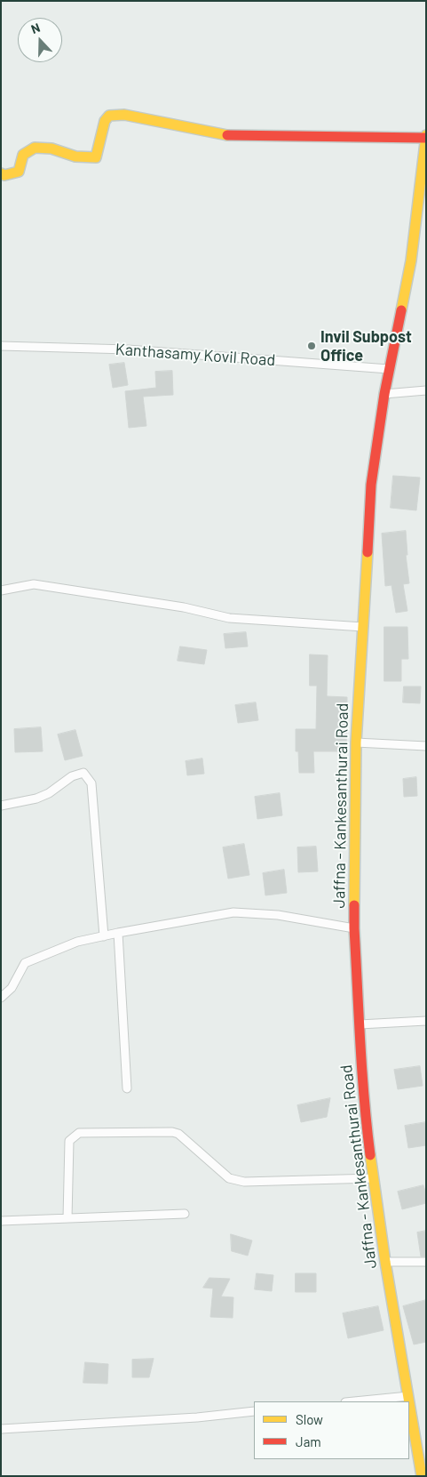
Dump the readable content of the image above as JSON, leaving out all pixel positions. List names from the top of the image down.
{
  "streets": {
    "main road": ["Jaffna - Kankesanthurai Road"],
    "street": ["Kanthasamy Kovil Road"]
  },
  "crossings": [
    ["Kanthasamy Kovil Road", "Jaffna - Kankesanthurai Road"]
  ],
  "places": ["Invil Subpost Office"],
  "legend": ["Slow", "Jam"],
  "north": "top"
}
